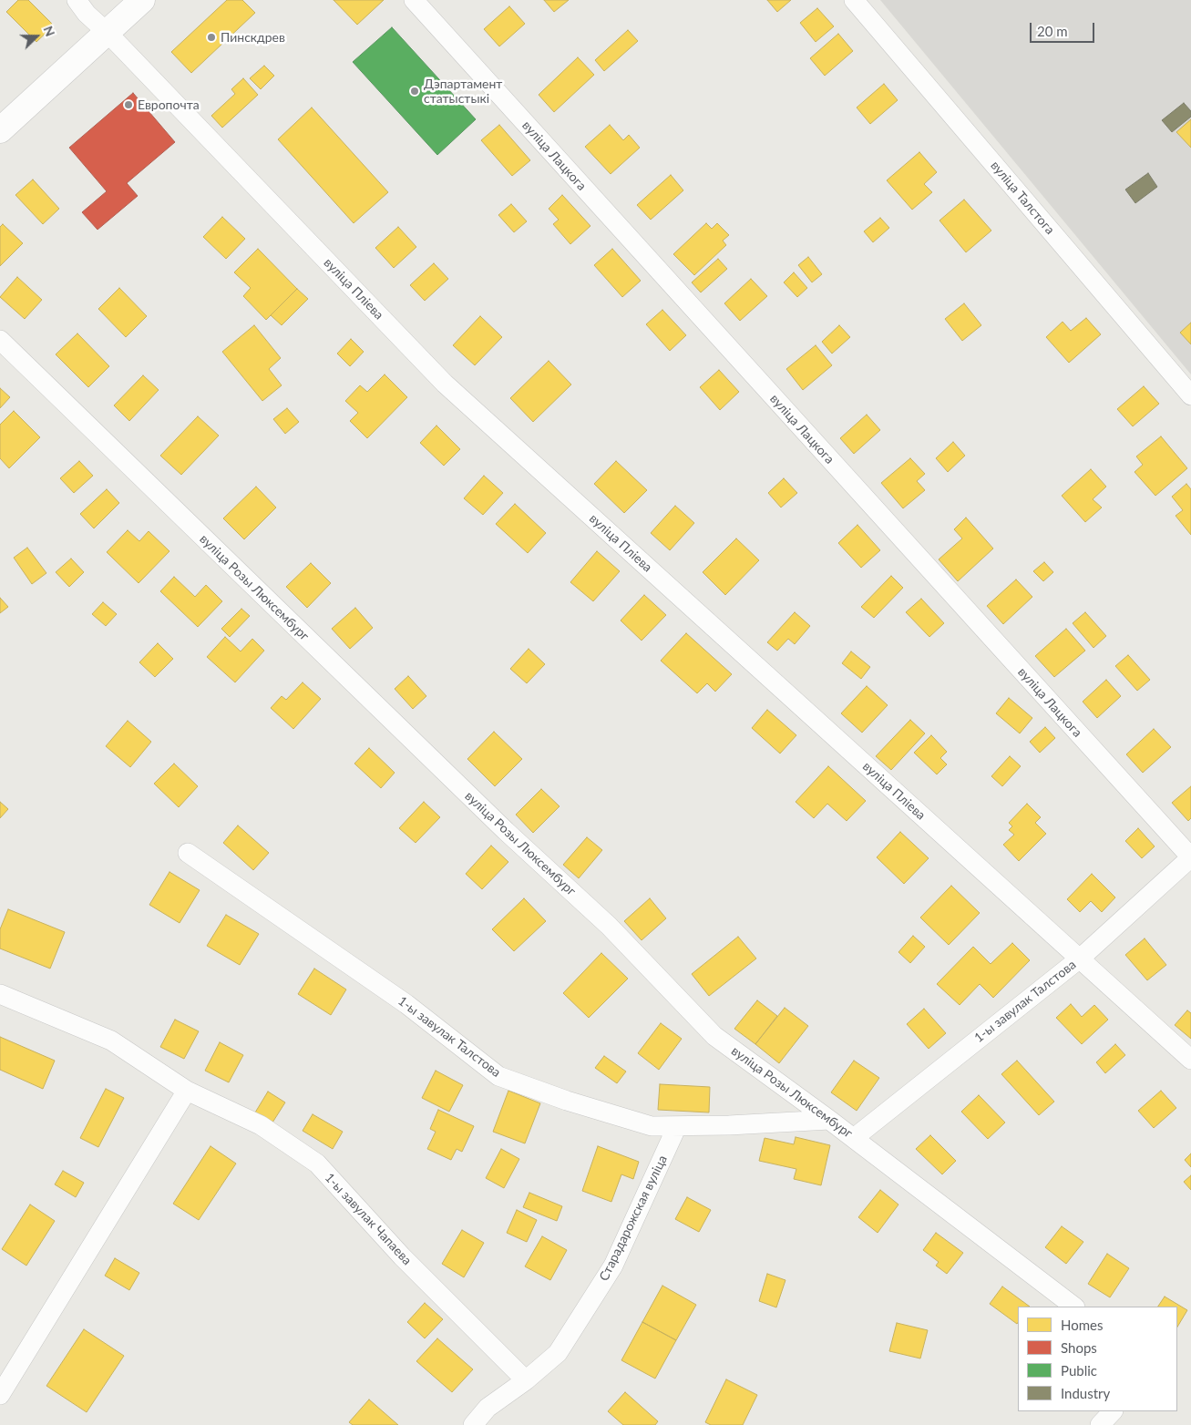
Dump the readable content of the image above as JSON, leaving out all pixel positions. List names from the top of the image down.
{
  "streets": {
    "street": [
      "вуліца Лацкога",
      "вуліца Талстога",
      "вуліца Пліева",
      "вуліца Розы Люксембург",
      "1-ы завулак Талстова",
      "Старадарожская вуліца",
      "1-ы завулак Чапаева"
    ]
  },
  "crossings": [
    ["вуліца Лацкога", "1-ы завулак Талстова"],
    ["вуліца Пліева", "1-ы завулак Талстова"],
    ["вуліца Розы Люксембург", "1-ы завулак Талстова"],
    ["1-ы завулак Талстова", "Старадарожская вуліца"],
    ["Старадарожская вуліца", "1-ы завулак Чапаева"]
  ],
  "places": ["Пинскдрев", "Дэпартамент статыстыкі", "Европочта"],
  "legend": [
    "Homes",
    "Shops",
    "Public",
    "Industry"
  ],
  "scale_bar": "20 m",
  "north": "right"
}
